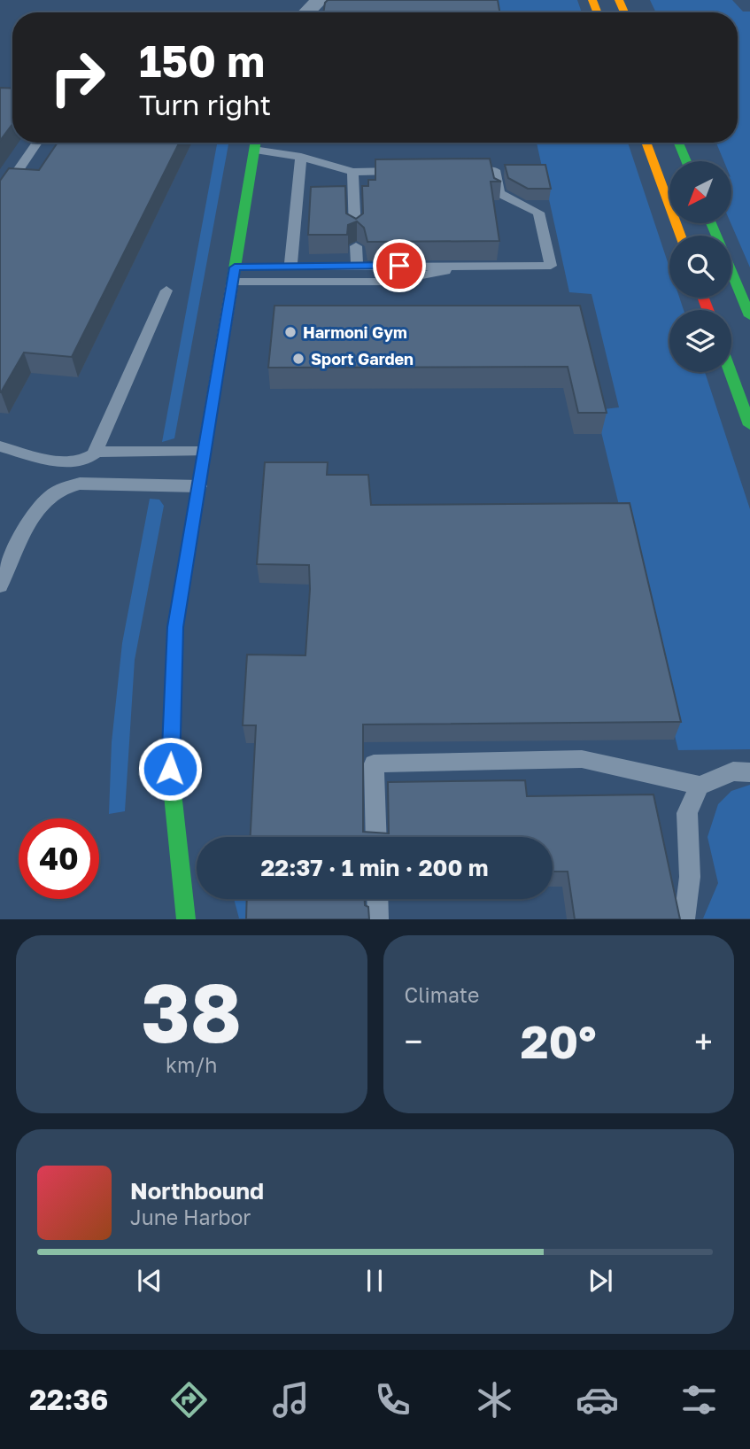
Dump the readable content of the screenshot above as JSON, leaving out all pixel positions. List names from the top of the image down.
{
  "places": ["Harmoni Gym", "Sport Garden"],
  "north": "bottom left",
  "page": {
    "turn": ["150 m", "Turn right"],
    "limit": "40",
    "trip": "22:37 · 1 min · 200 m",
    "tile": [
      ["38", "km/h"],
      "Climate"
    ],
    "heat": ["−", "20°", "+"],
    "song": ["Northbound", "June Harbor"],
    "tabs": "22:36"
  }
}
